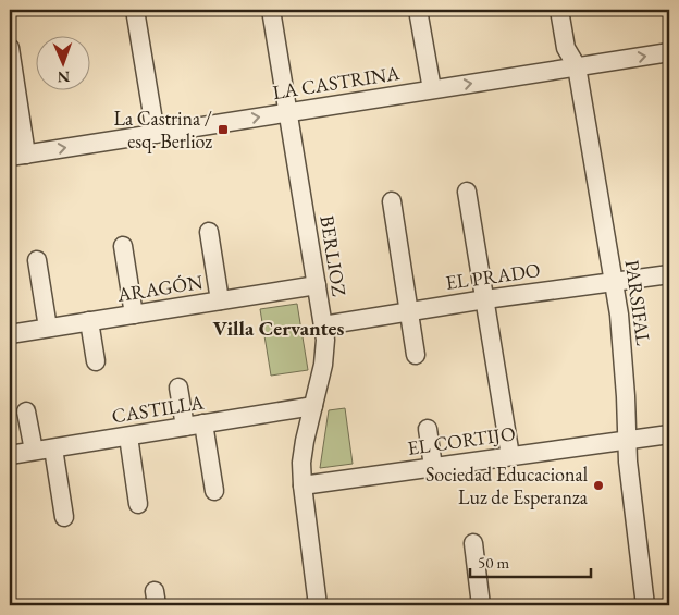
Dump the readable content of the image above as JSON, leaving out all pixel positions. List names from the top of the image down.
{
  "streets": {
    "street": [
      "LA CASTRINA",
      "BERLIOZ",
      "EL PRADO",
      "ARAGÓN",
      "PARSIFAL",
      "CASTILLA",
      "EL CORTIJO"
    ]
  },
  "crossings": [
    ["LA CASTRINA", "BERLIOZ"],
    ["LA CASTRINA", "PARSIFAL"],
    ["BERLIOZ", "EL PRADO"],
    ["BERLIOZ", "ARAGÓN"],
    ["BERLIOZ", "CASTILLA"],
    ["BERLIOZ", "EL CORTIJO"],
    ["EL PRADO", "PARSIFAL"],
    ["PARSIFAL", "EL CORTIJO"]
  ],
  "one_way": ["LA CASTRINA"],
  "districts": ["Villa Cervantes"],
  "places": {
    "transit": ["La Castrina / esq. Berlioz"],
    "other": ["Sociedad Educacional Luz de Esperanza"]
  },
  "scale_bar": "50 m",
  "north": "bottom"
}
